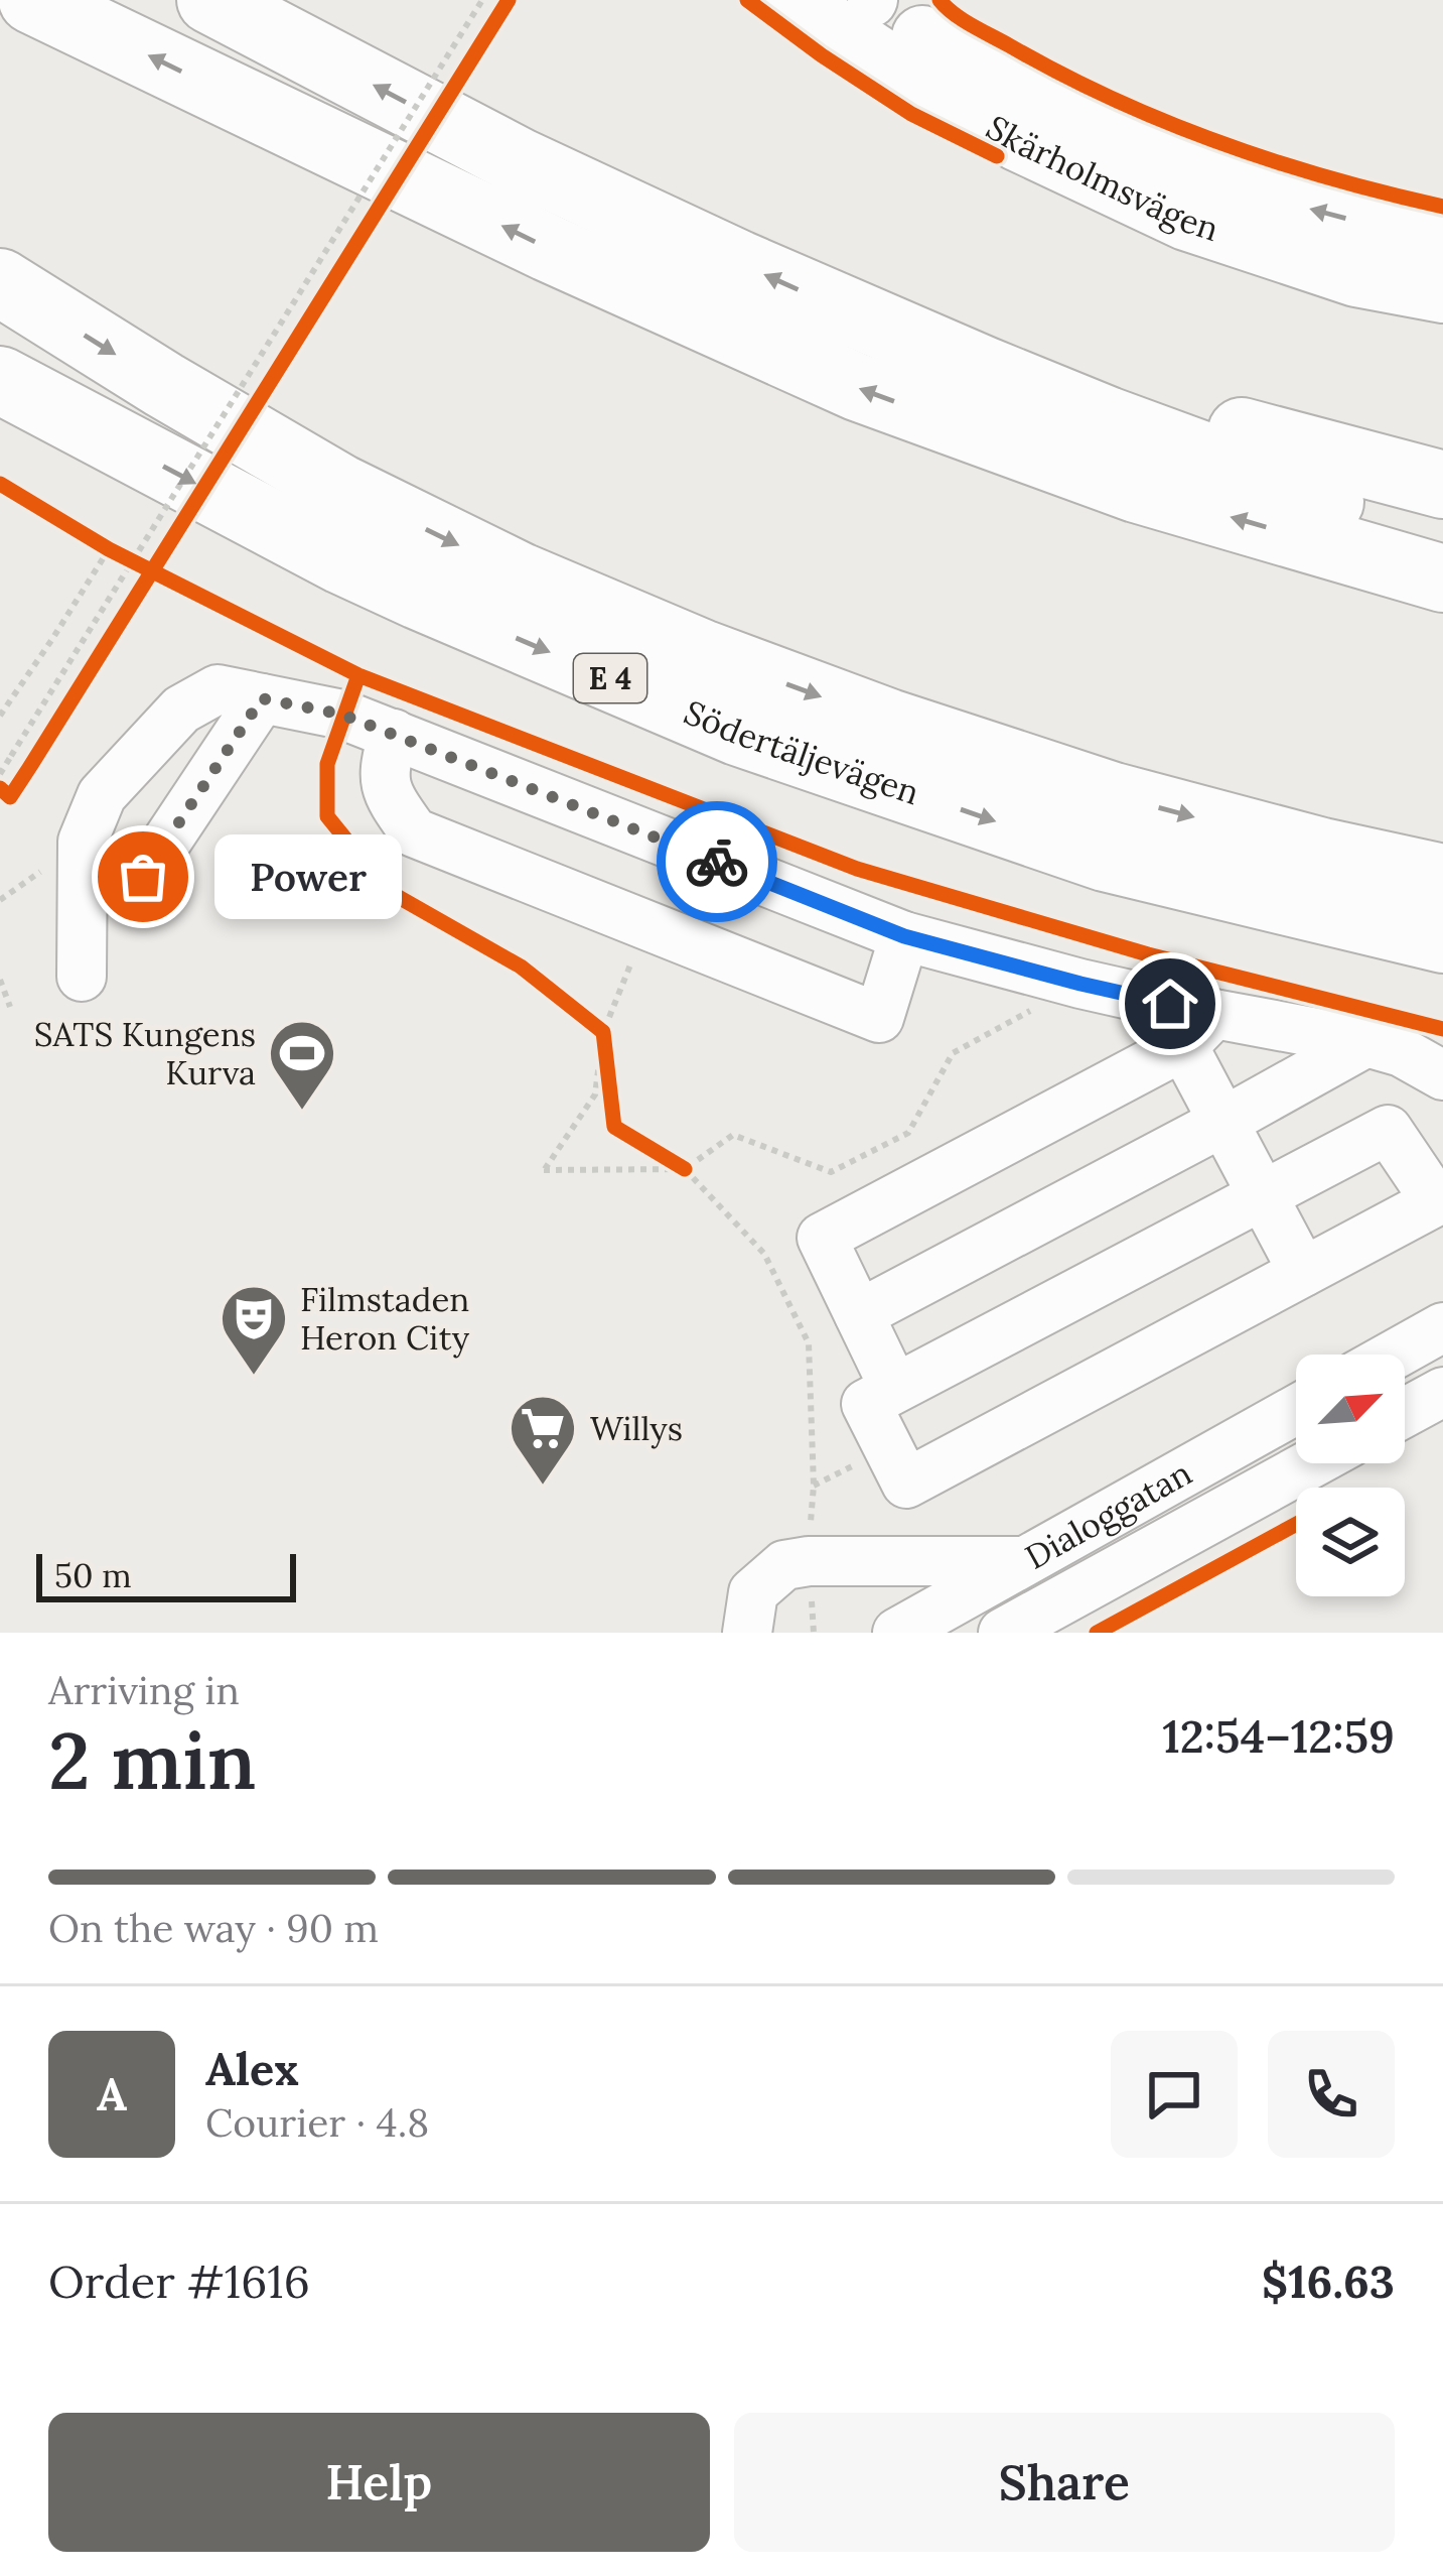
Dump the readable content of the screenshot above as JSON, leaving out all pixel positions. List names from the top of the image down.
{
  "streets": {
    "highway": ["E 4", "Södertäljevägen"],
    "main road": ["Skärholmsvägen"],
    "street": ["Dialoggatan"]
  },
  "places": {
    "other": ["Power"],
    "sports": ["SATS Kungens Kurva"],
    "theatre": ["Filmstaden Heron City"],
    "supermarket": ["Willys"]
  },
  "scale_bar": "50 m",
  "north": "top right",
  "page": {
    "bubble": "Power",
    "scale": "50 m",
    "heading": ["2 min", "Arriving in", "12:54–12:59"],
    "panel": [
      "Alex",
      "Courier · 4.8",
      "Order #1616",
      "$16.63"
    ],
    "bar": "On the way · 90 m",
    "round": "A",
    "buttons": ["Help", "Share"]
  }
}
